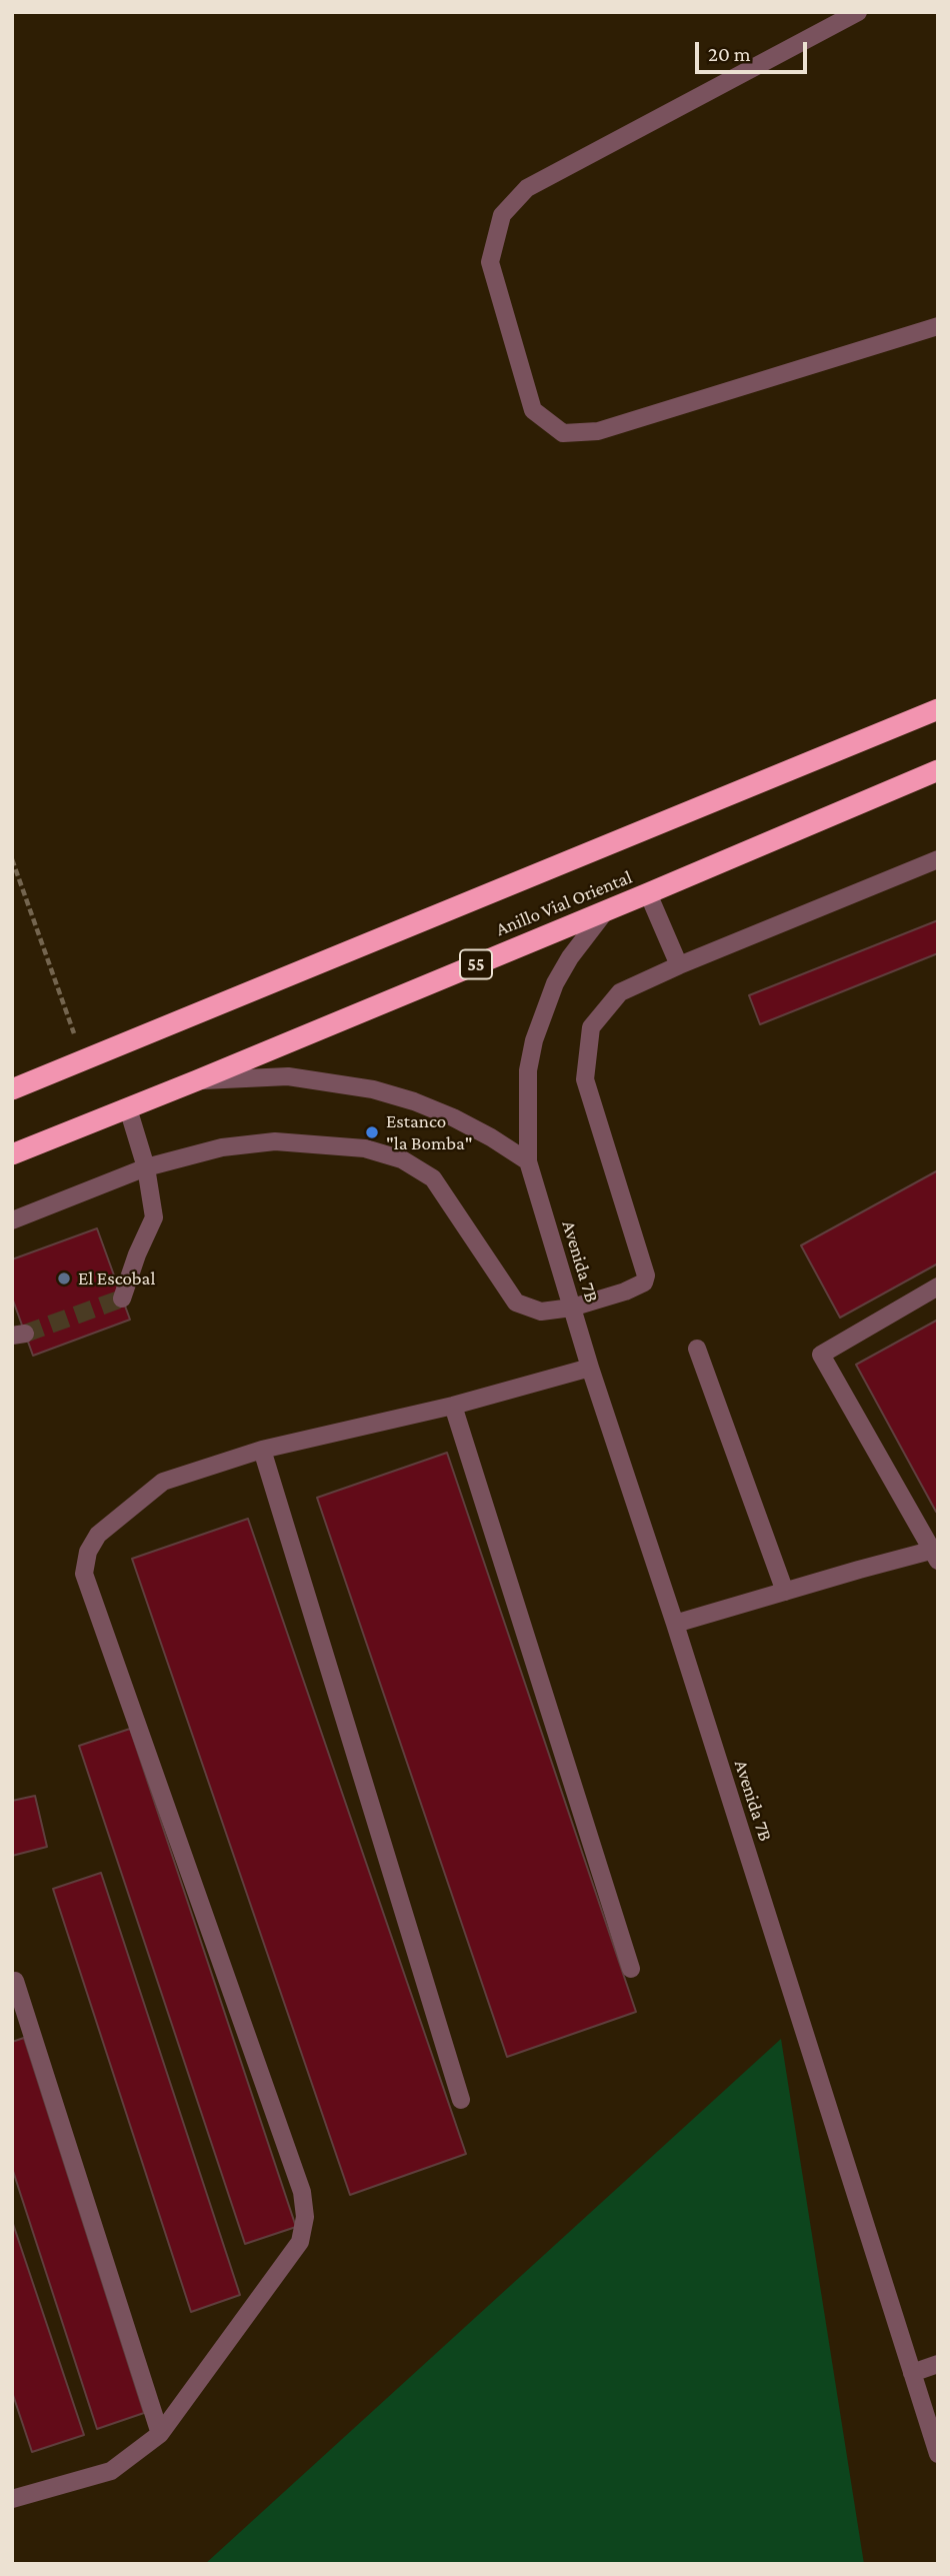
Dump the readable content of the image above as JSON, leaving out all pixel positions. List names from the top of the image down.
{
  "streets": {
    "highway": ["Anillo Vial Oriental", "55"],
    "street": ["Avenida 7B"]
  },
  "crossings": [
    ["Anillo Vial Oriental", "Avenida 7B"]
  ],
  "places": ["Estanco \"la Bomba\"", "El Escobal"],
  "scale_bar": "20 m"
}
